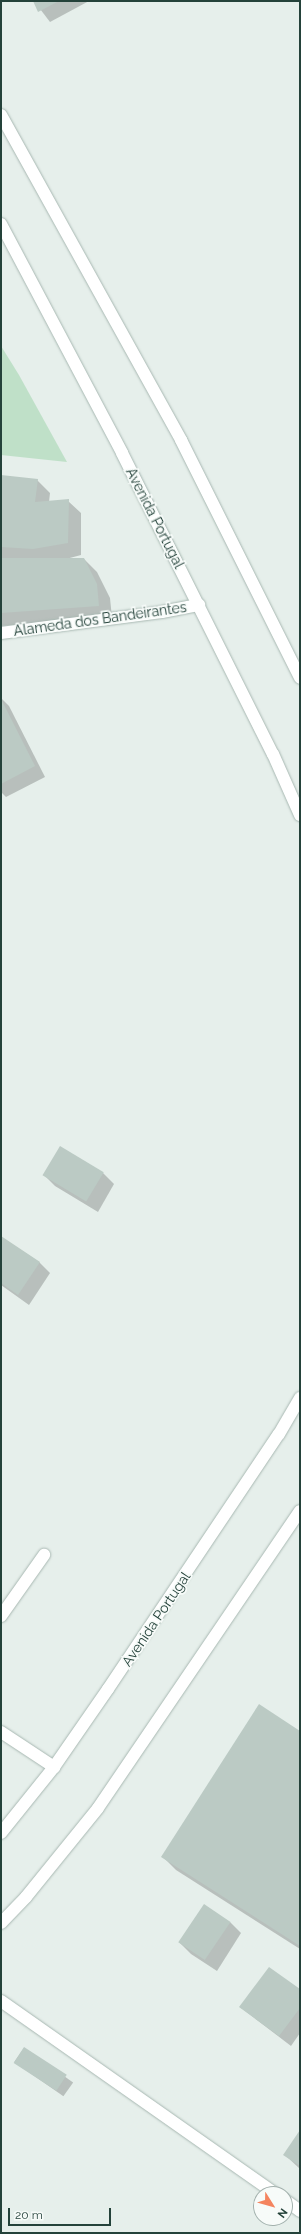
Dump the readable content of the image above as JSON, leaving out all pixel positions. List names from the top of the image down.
{
  "streets": {
    "main road": ["Avenida Portugal", "Alameda dos Bandeirantes"]
  },
  "crossings": [
    ["Avenida Portugal", "Alameda dos Bandeirantes"]
  ],
  "scale_bar": "20 m",
  "north": "bottom right"
}
